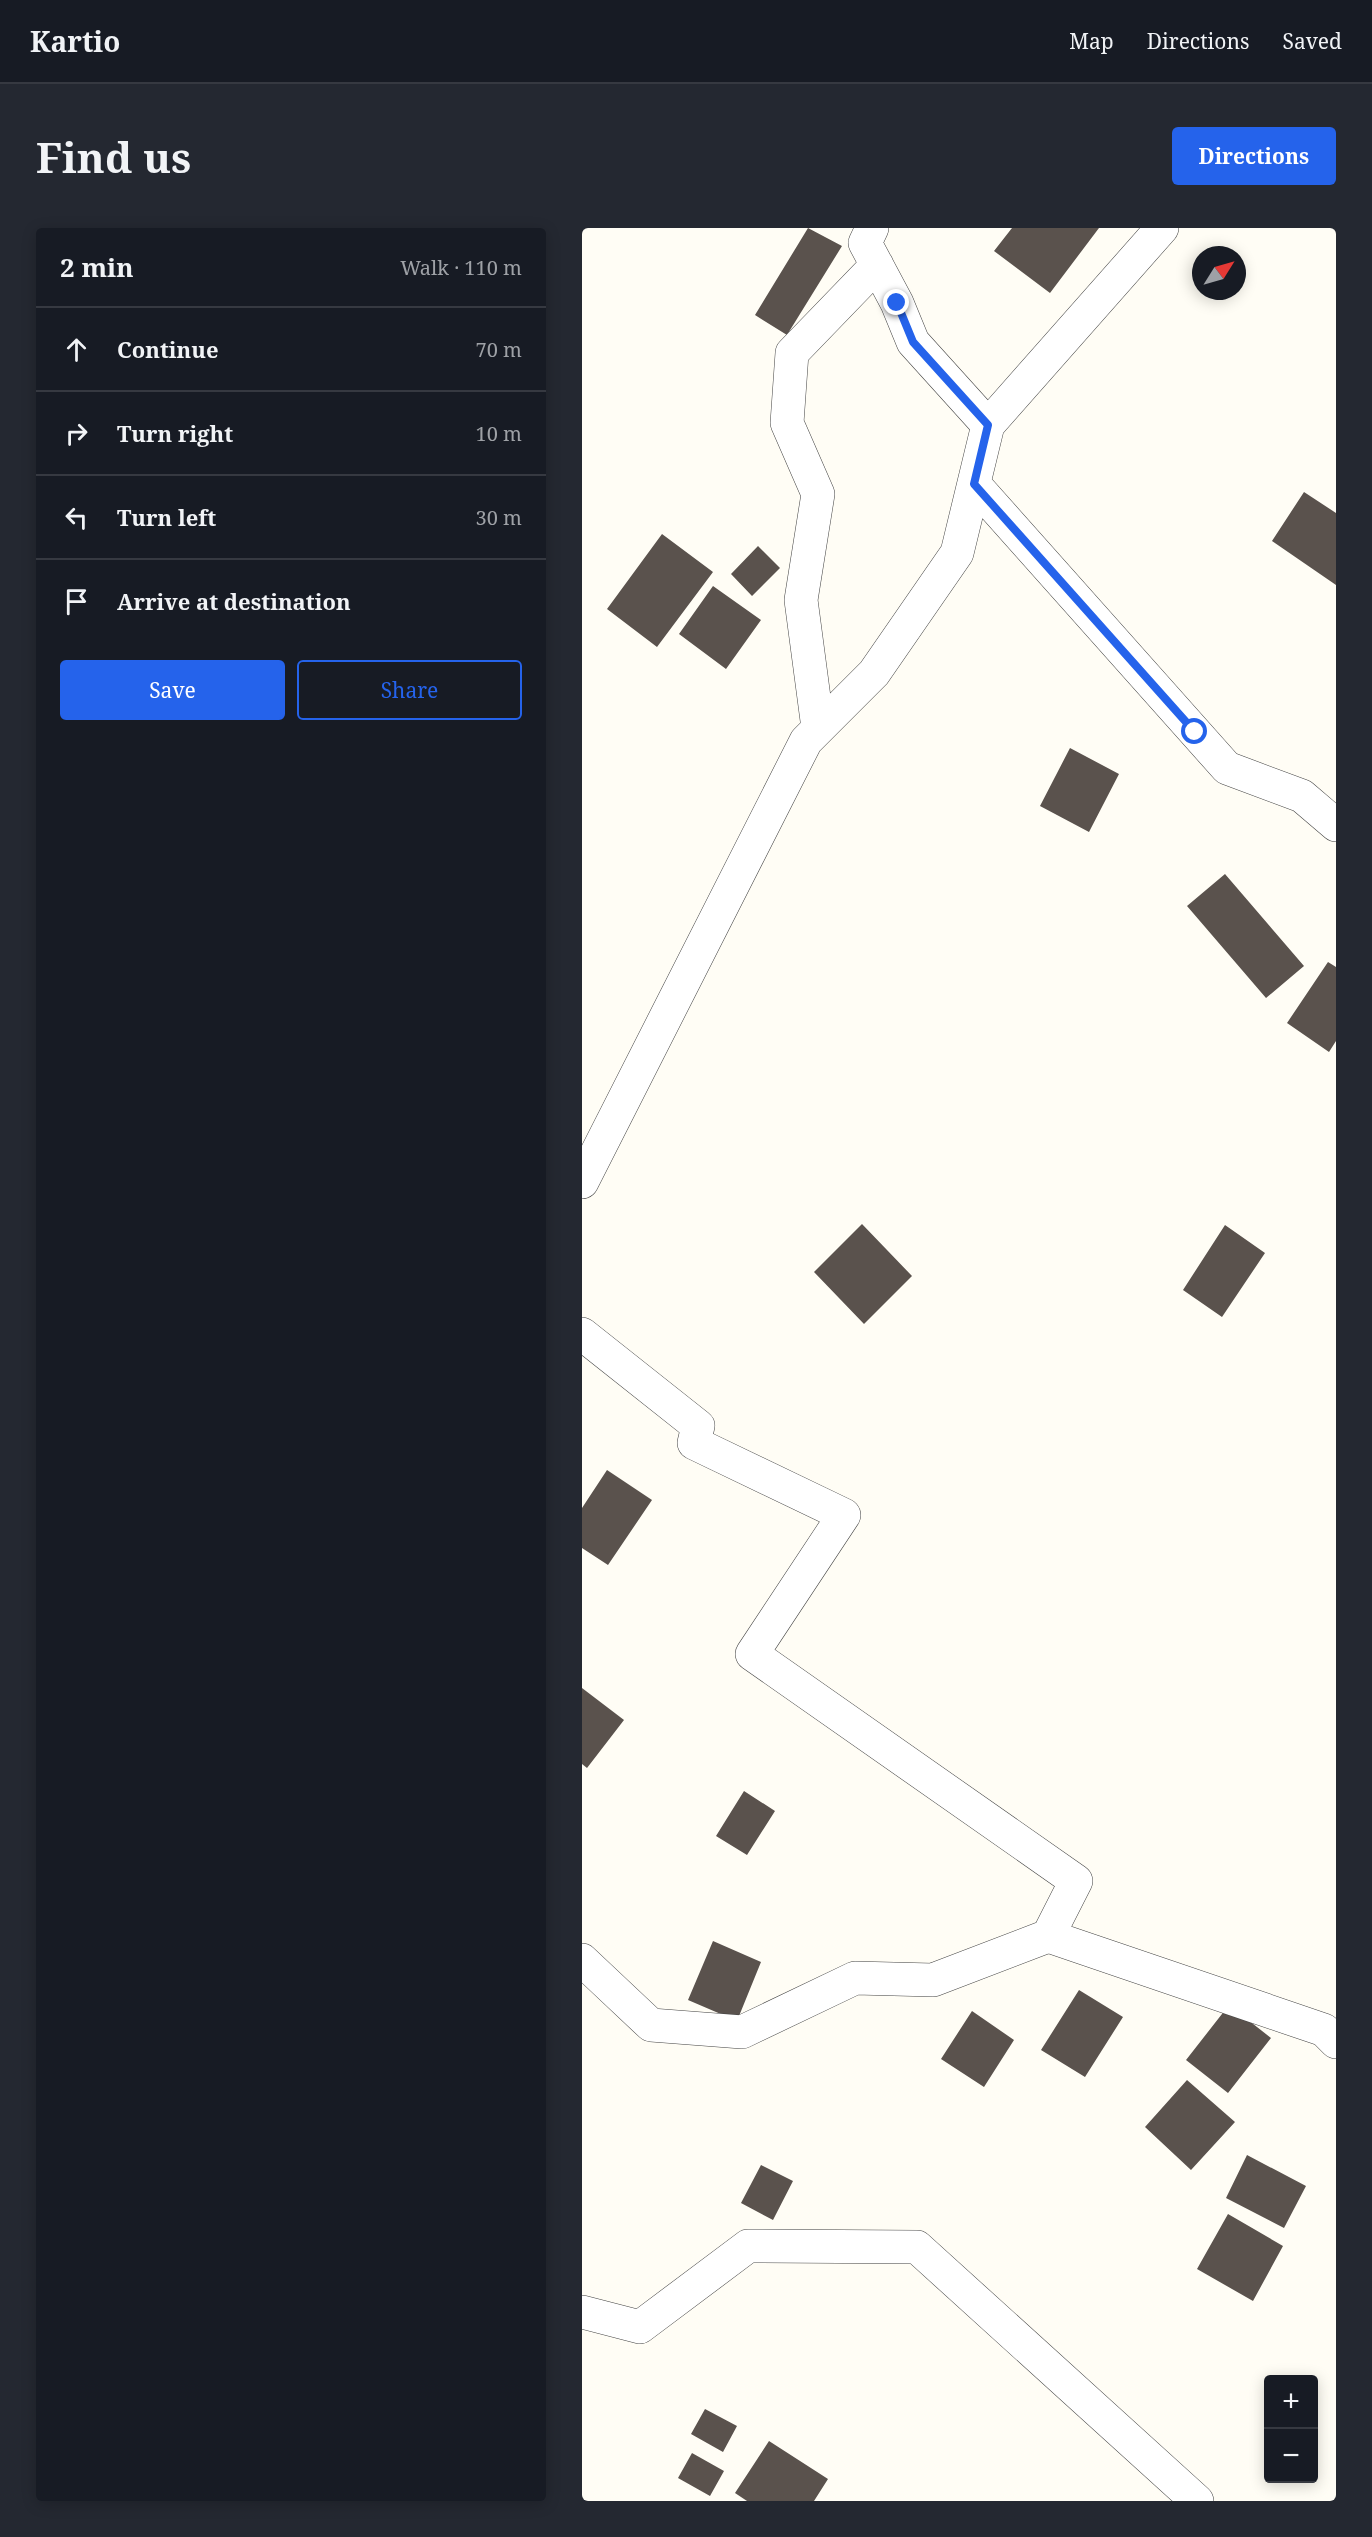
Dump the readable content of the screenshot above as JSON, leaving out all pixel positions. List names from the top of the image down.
{
  "north": "top right",
  "page": {
    "header": "Kartio",
    "nav": ["Map", "Directions", "Saved"],
    "buttons": [
      "Directions",
      ["Save", "Share"]
    ],
    "title": "Find us",
    "heading": ["2 min", "Walk · 110 m"],
    "list": [
      ["Continue", "70 m"],
      ["Turn right", "10 m"],
      ["Turn left", "30 m"],
      "Arrive at destination"
    ],
    "map_buttons": ["+", "−"]
  }
}
